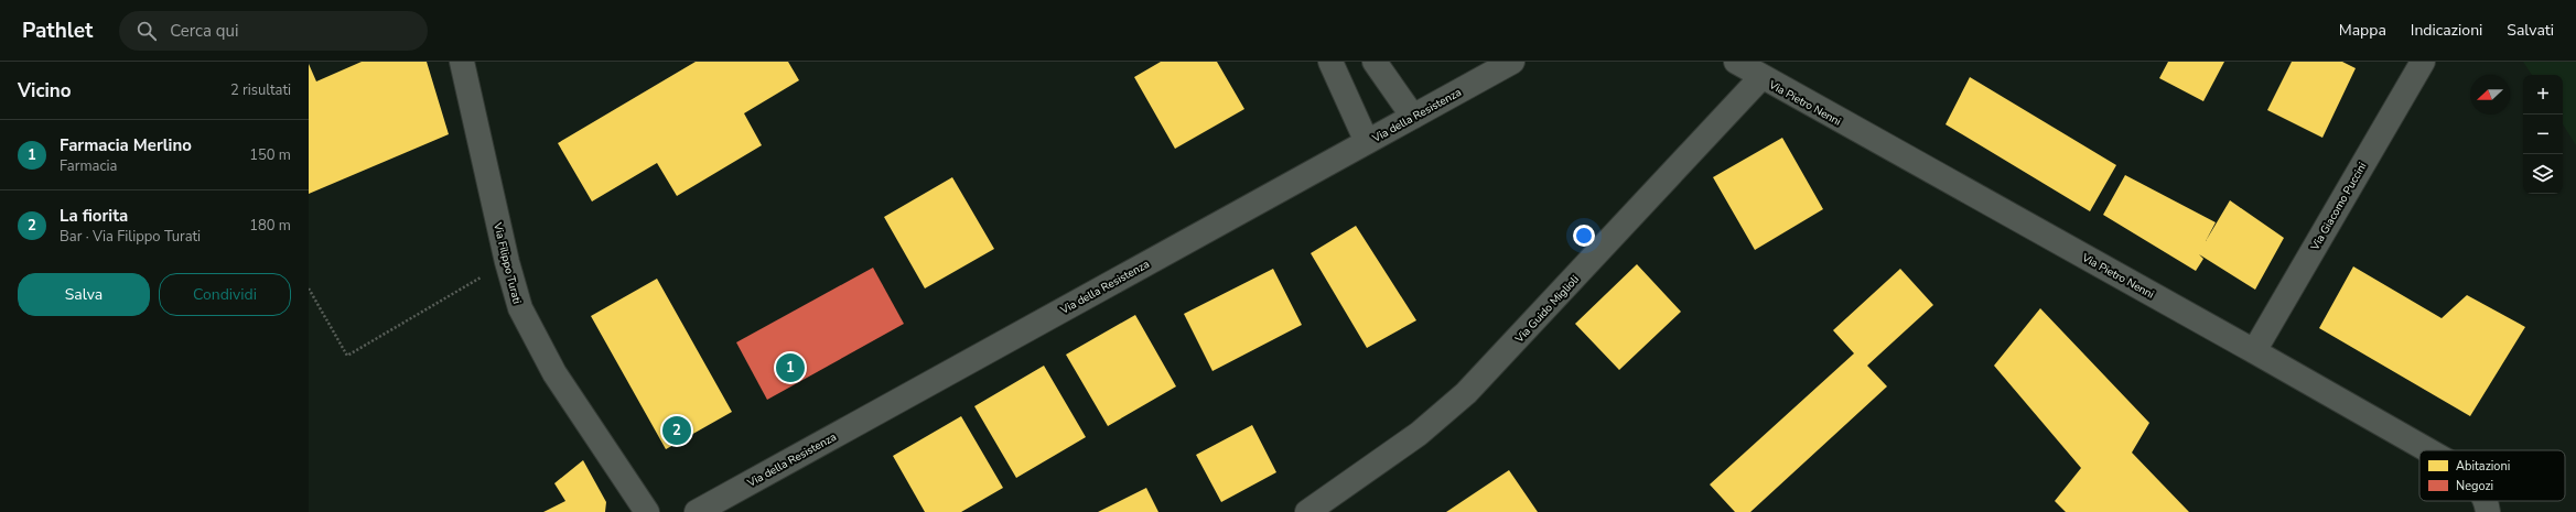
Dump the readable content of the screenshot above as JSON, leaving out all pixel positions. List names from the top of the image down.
{
  "streets": {
    "street": [
      "Via Pietro Nenni",
      "Via della Resistenza",
      "Via Giacomo Puccini",
      "Via Filippo Turati",
      "Via Guido Miglioli"
    ]
  },
  "crossings": [
    ["Via Pietro Nenni", "Via Giacomo Puccini"],
    ["Via Pietro Nenni", "Via Guido Miglioli"]
  ],
  "legend": ["Abitazioni", "Negozi"],
  "north": "left",
  "page": {
    "header": "Pathlet",
    "search": "Cerca qui",
    "nav": ["Mappa", "Indicazioni", "Salvati"],
    "heading": ["Vicino", "2 risultati"],
    "map_buttons": ["+", "−"],
    "list": [
      {
        "mark": "1",
        "name": "Farmacia Merlino",
        "note": "Farmacia",
        "value": "150 m"
      },
      {
        "mark": "2",
        "name": "La fiorita",
        "note": "Bar · Via Filippo Turati",
        "value": "180 m"
      }
    ],
    "buttons": ["Salva", "Condividi"],
    "pins": ["1", "2"]
  }
}
